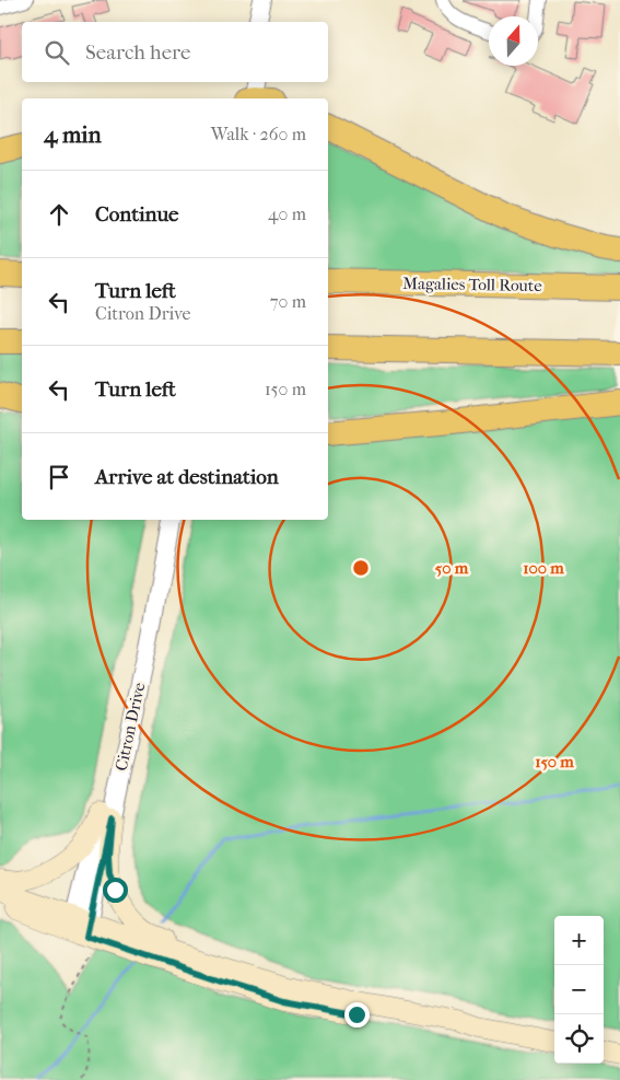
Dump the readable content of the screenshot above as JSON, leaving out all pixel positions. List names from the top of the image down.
{
  "streets": {
    "highway": ["Magalies Toll Route"],
    "street": ["Citron Drive"]
  },
  "north": "top",
  "page": {
    "search": "Search here",
    "heading": ["4 min", "Walk · 260 m"],
    "list": [
      ["Continue", "40 m"],
      ["Turn left", "Citron Drive", "70 m"],
      ["Turn left", "150 m"],
      "Arrive at destination"
    ],
    "map_buttons": ["+", "−"]
  },
  "rings": ["50 m", "100 m", "150 m"]
}
